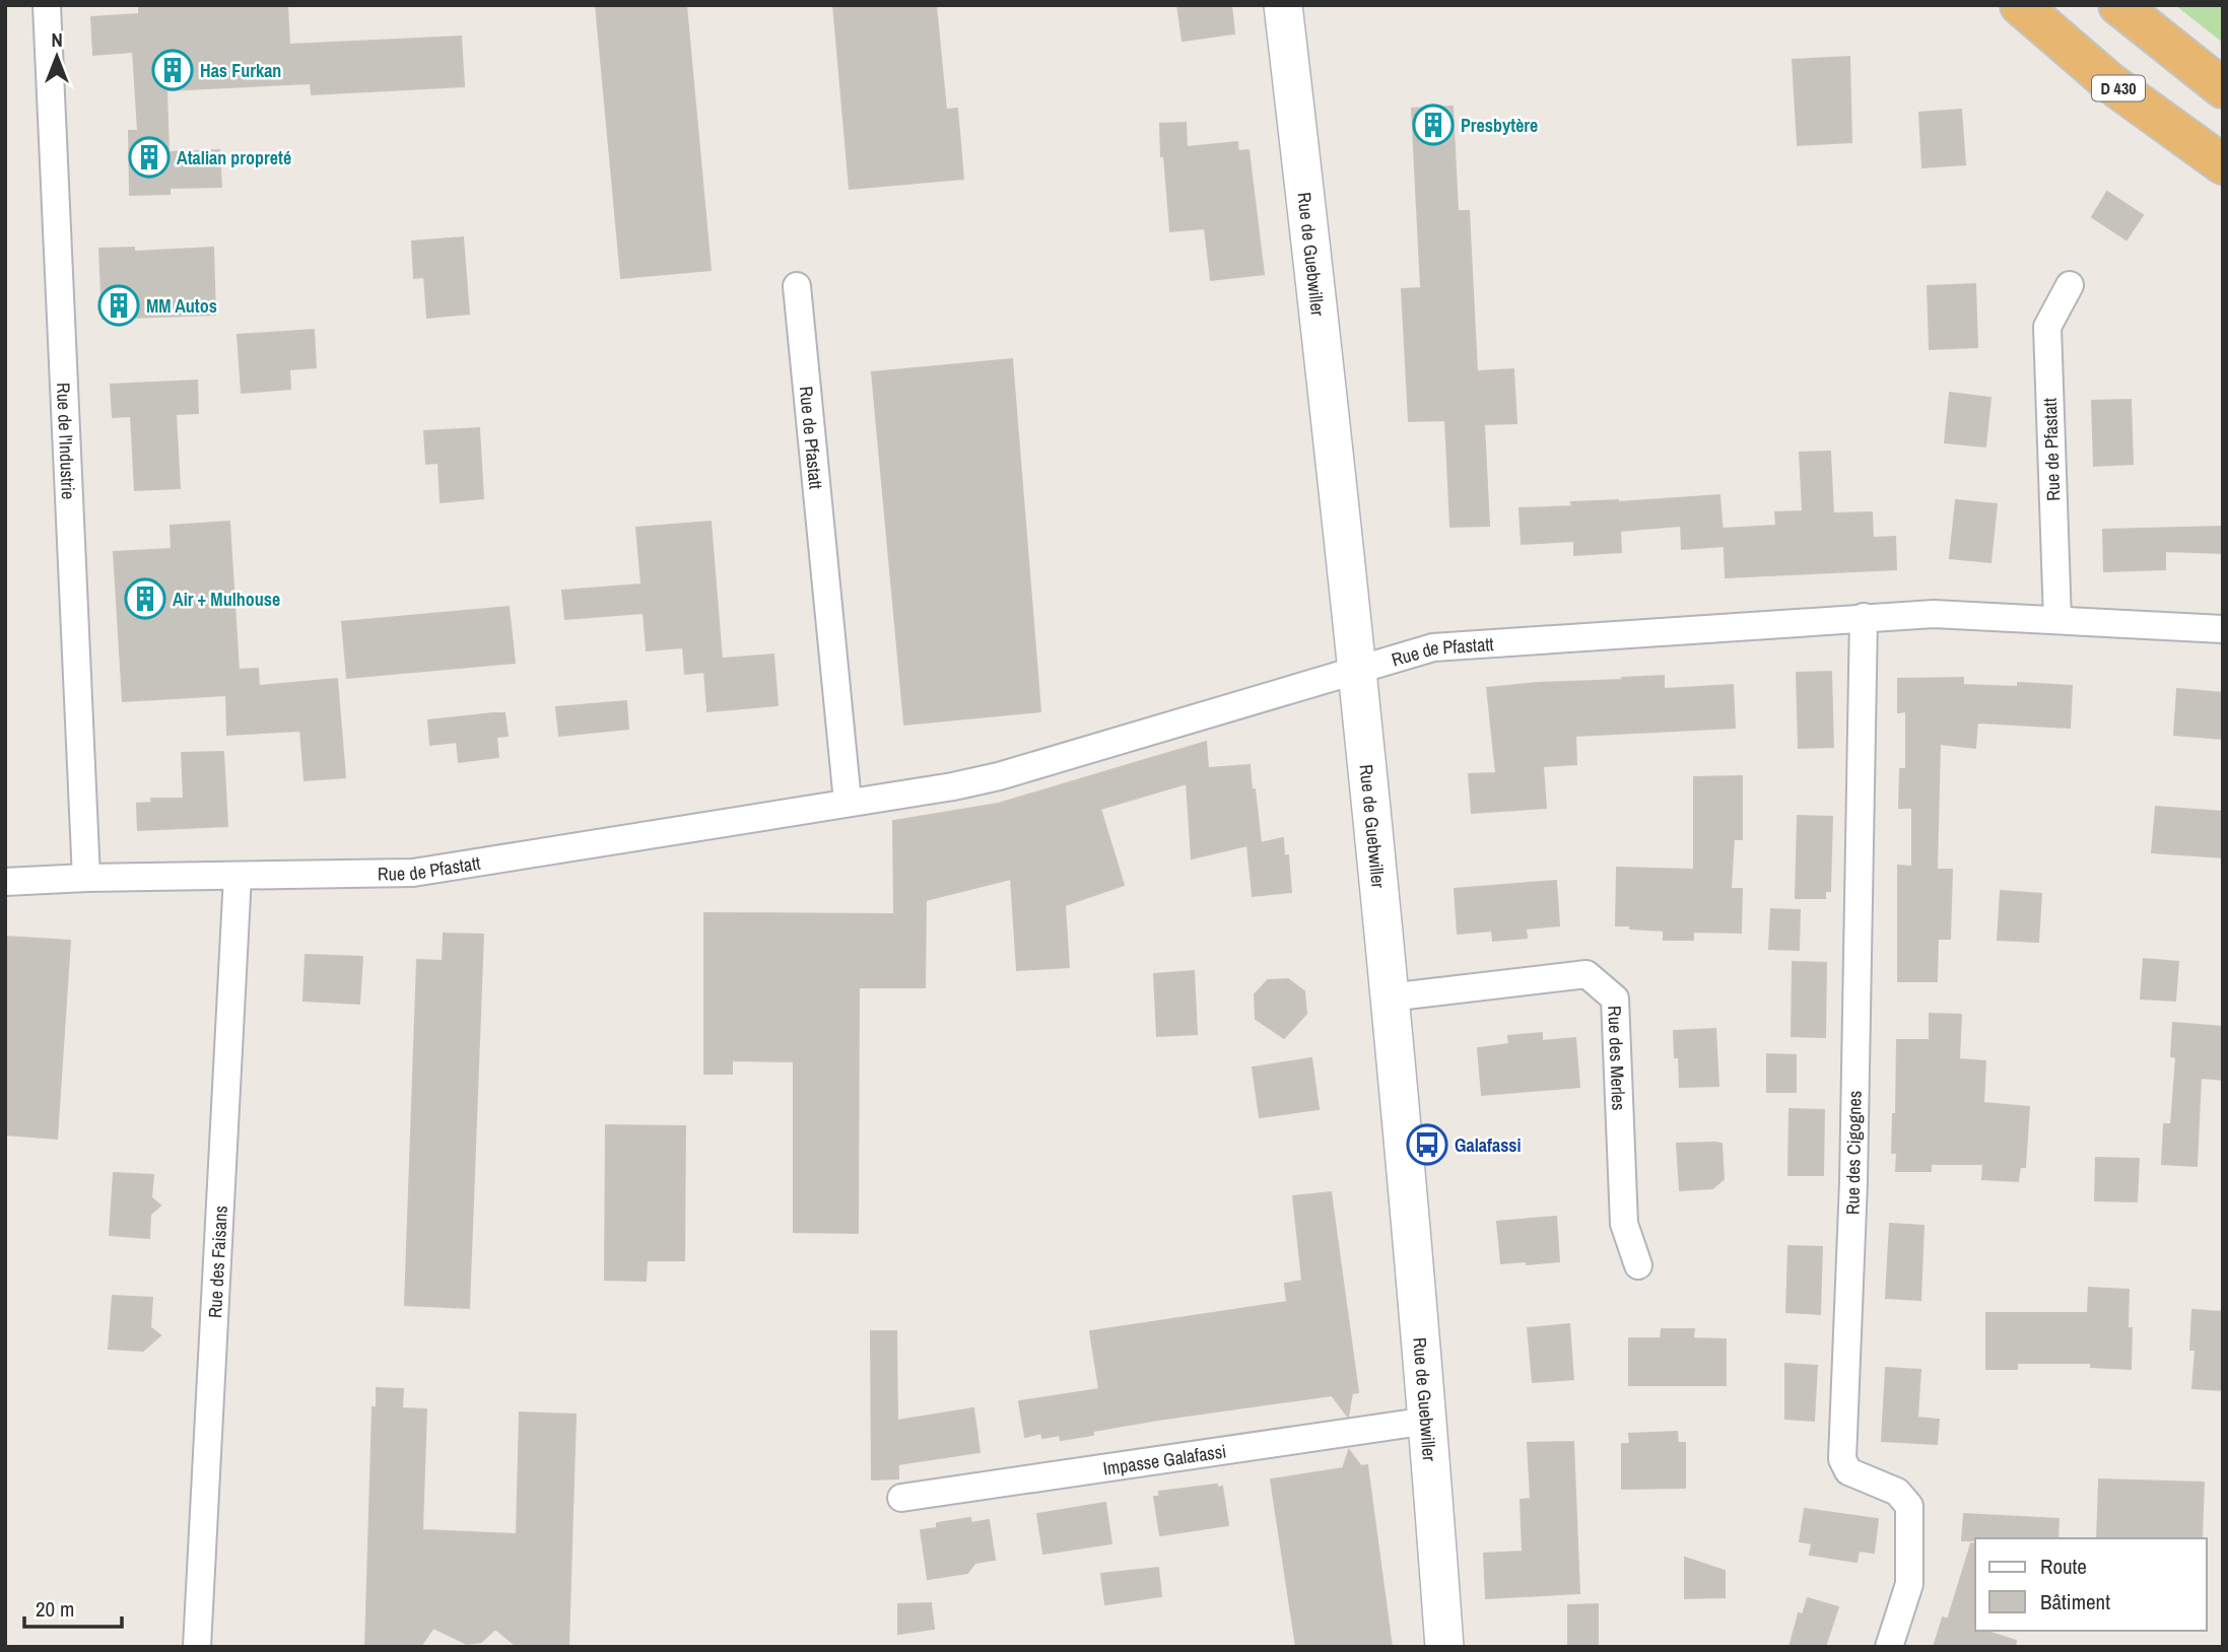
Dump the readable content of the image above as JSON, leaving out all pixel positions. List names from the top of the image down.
{
  "streets": {
    "highway": ["D 430"],
    "main road": ["Rue de Guebwiller"],
    "street": [
      "Rue de Pfastatt",
      "Rue de l'Industrie",
      "Rue des Merles",
      "Rue des Cigognes",
      "Rue des Faisans",
      "Impasse Galafassi"
    ]
  },
  "crossings": [
    ["Rue de Guebwiller", "Rue de Pfastatt"],
    ["Rue de Guebwiller", "Rue des Merles"],
    ["Rue de Guebwiller", "Impasse Galafassi"],
    ["Rue de Pfastatt", "Rue de l'Industrie"],
    ["Rue de Pfastatt", "Rue des Cigognes"],
    ["Rue de Pfastatt", "Rue des Faisans"]
  ],
  "places": {
    "building": [
      "Has Furkan",
      "Presbytère",
      "Atalian propreté",
      "MM Autos",
      "Air + Mulhouse"
    ],
    "bus stop": ["Galafassi"]
  },
  "legend": ["Route", "Bâtiment"],
  "scale_bar": "20 m",
  "north": "top"
}
